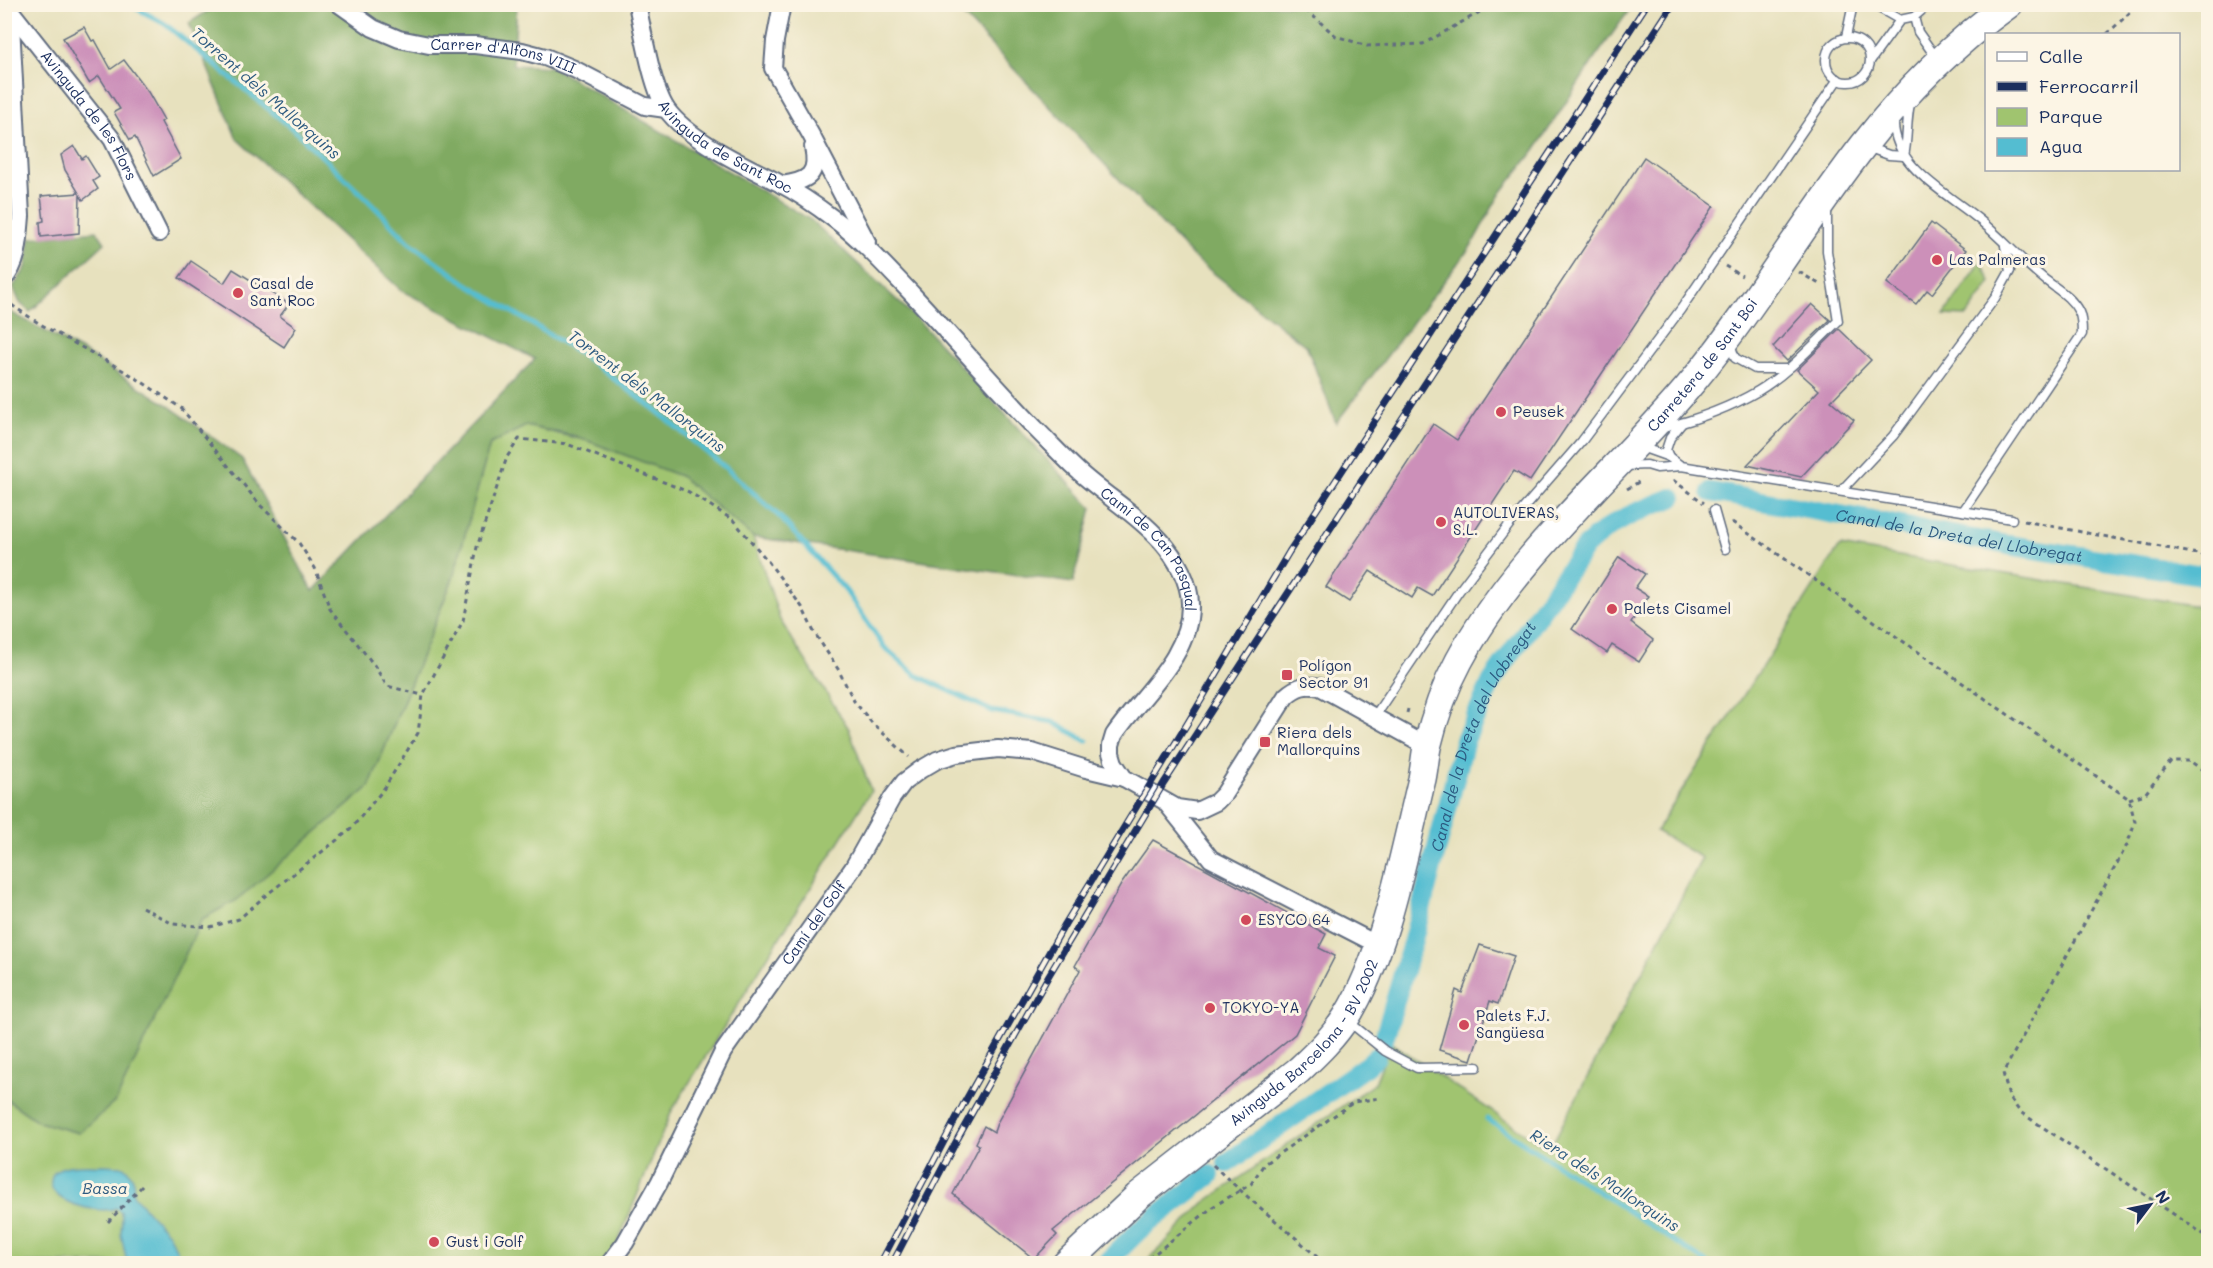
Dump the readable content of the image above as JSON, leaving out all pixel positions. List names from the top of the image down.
{
  "streets": {
    "main road": ["Carretera de Sant Boi", "Avinguda Barcelona - BV 2002"],
    "street": [
      "Carrer d'Alfons VIII",
      "Avinguda de les Flors",
      "Avinguda de Sant Roc",
      "Camí de Can Pasqual",
      "Camí del Golf"
    ]
  },
  "crossings": [
    ["Carrer d'Alfons VIII", "Avinguda de Sant Roc"],
    ["Avinguda de Sant Roc", "Camí de Can Pasqual"],
    ["Carretera de Sant Boi", "Avinguda Barcelona - BV 2002"],
    ["Camí de Can Pasqual", "Camí del Golf"]
  ],
  "water": [
    "Torrent dels Mallorquins",
    "Canal de la Dreta del Llobregat",
    "Riera dels Mallorquins",
    "Bassa"
  ],
  "places": {
    "other": [
      "Las Palmeras",
      "Casal de Sant Roc",
      "Peusek",
      "AUTOLIVERAS, S.L.",
      "Palets Cisamel",
      "ESYCO 64",
      "TOKYO-YA",
      "Palets F.J. Sangüesa",
      "Gust i Golf"
    ],
    "transit": ["Polígon Sector 91", "Riera dels Mallorquins"]
  },
  "legend": [
    "Calle",
    "Ferrocarril",
    "Parque",
    "Agua"
  ],
  "north": "top right"
}
